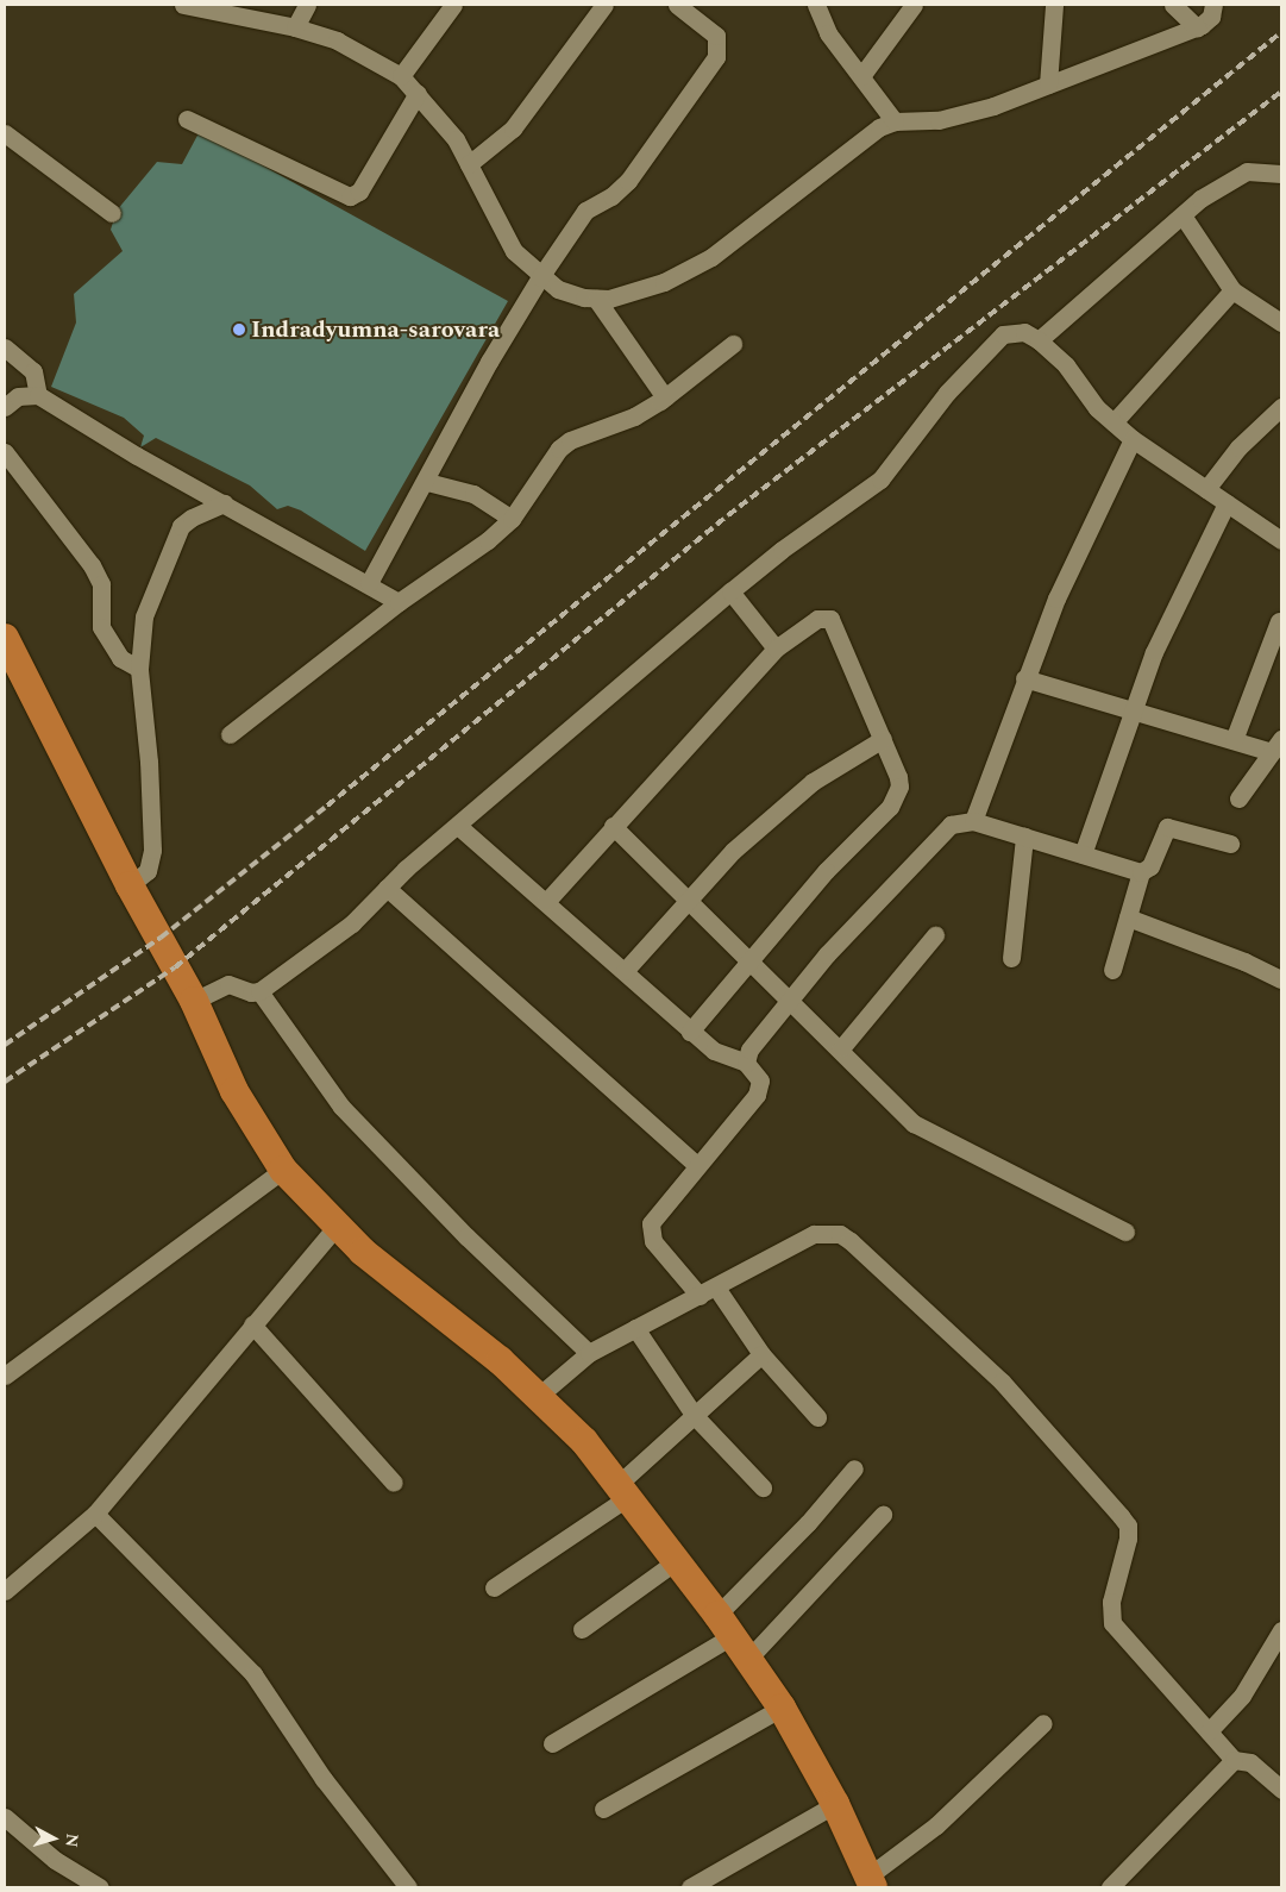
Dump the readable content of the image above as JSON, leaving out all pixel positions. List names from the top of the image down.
{
  "places": ["Indradyumna-sarovara"],
  "north": "right"
}
